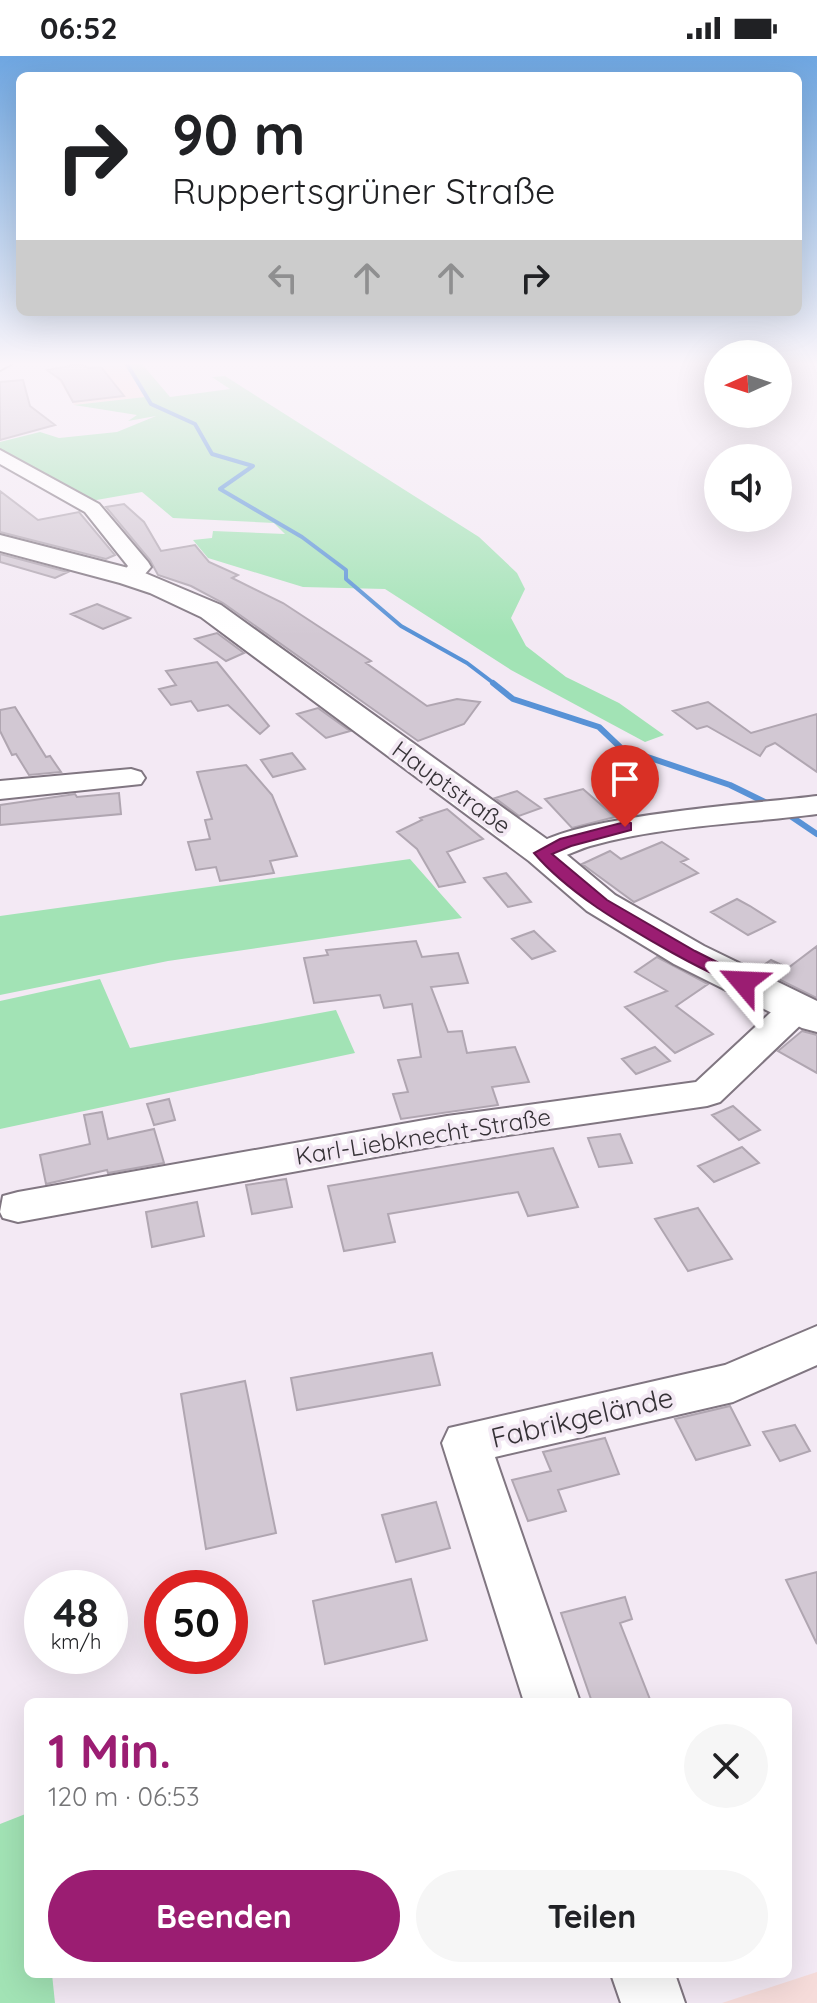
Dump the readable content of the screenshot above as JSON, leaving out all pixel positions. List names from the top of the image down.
{
  "streets": {
    "main road": ["Hauptstraße"],
    "street": ["Karl-Liebknecht-Straße", "Fabrikgelände"]
  },
  "crossings": [
    ["Hauptstraße", "Karl-Liebknecht-Straße"]
  ],
  "north": "left",
  "page": {
    "status": "06:52",
    "turn": ["90 m", "Ruppertsgrüner Straße"],
    "speed": "48 km/h",
    "limit": "50",
    "heading": ["1 Min.", "120 m · 06:53"],
    "buttons": ["Beenden", "Teilen"]
  }
}
